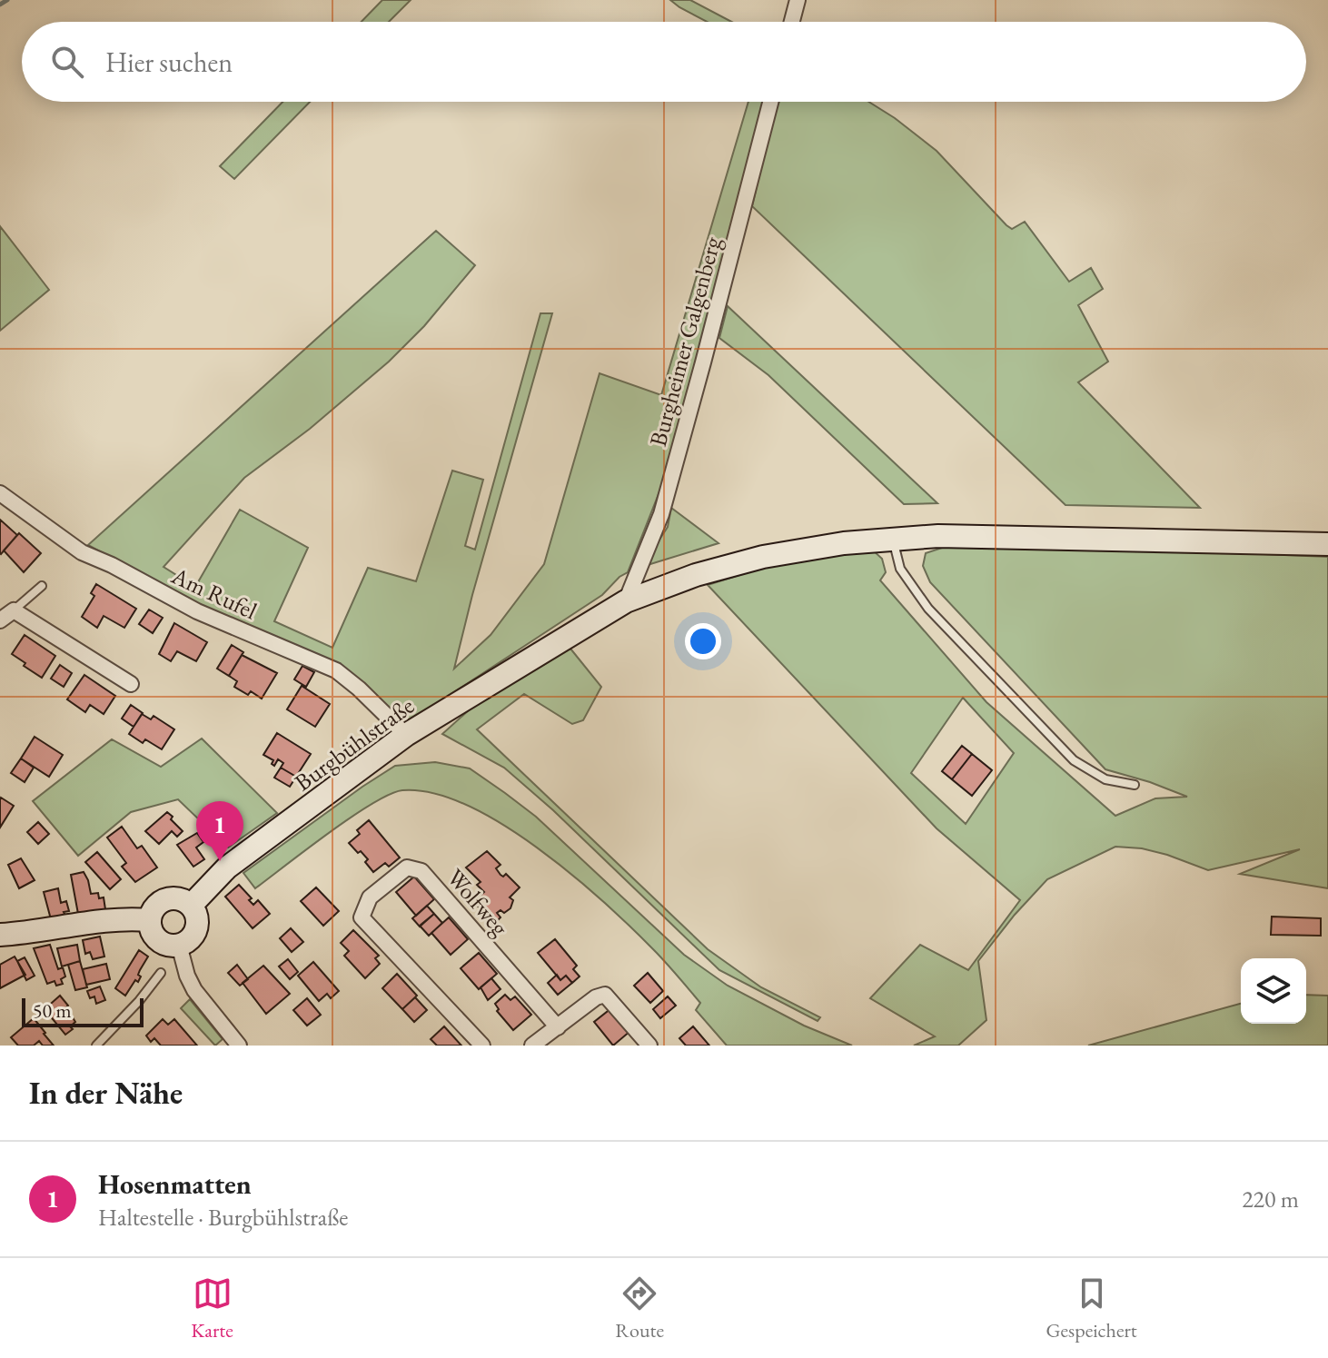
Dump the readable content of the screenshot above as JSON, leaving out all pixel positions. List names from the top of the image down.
{
  "streets": {
    "street": [
      "Burgheimer Galgenberg",
      "Am Rufel",
      "Burgbühlstraße",
      "Wolfweg"
    ]
  },
  "crossings": [
    ["Burgheimer Galgenberg", "Burgbühlstraße"],
    ["Am Rufel", "Burgbühlstraße"]
  ],
  "scale_bar": "50 m",
  "page": {
    "search": "Hier suchen",
    "pins": "1",
    "scale": "50 m",
    "heading": "In der Nähe",
    "list": [
      {
        "mark": "1",
        "name": "Hosenmatten",
        "note": "Haltestelle · Burgbühlstraße",
        "value": "220 m"
      }
    ],
    "nav": ["Karte", "Route", "Gespeichert"]
  }
}
